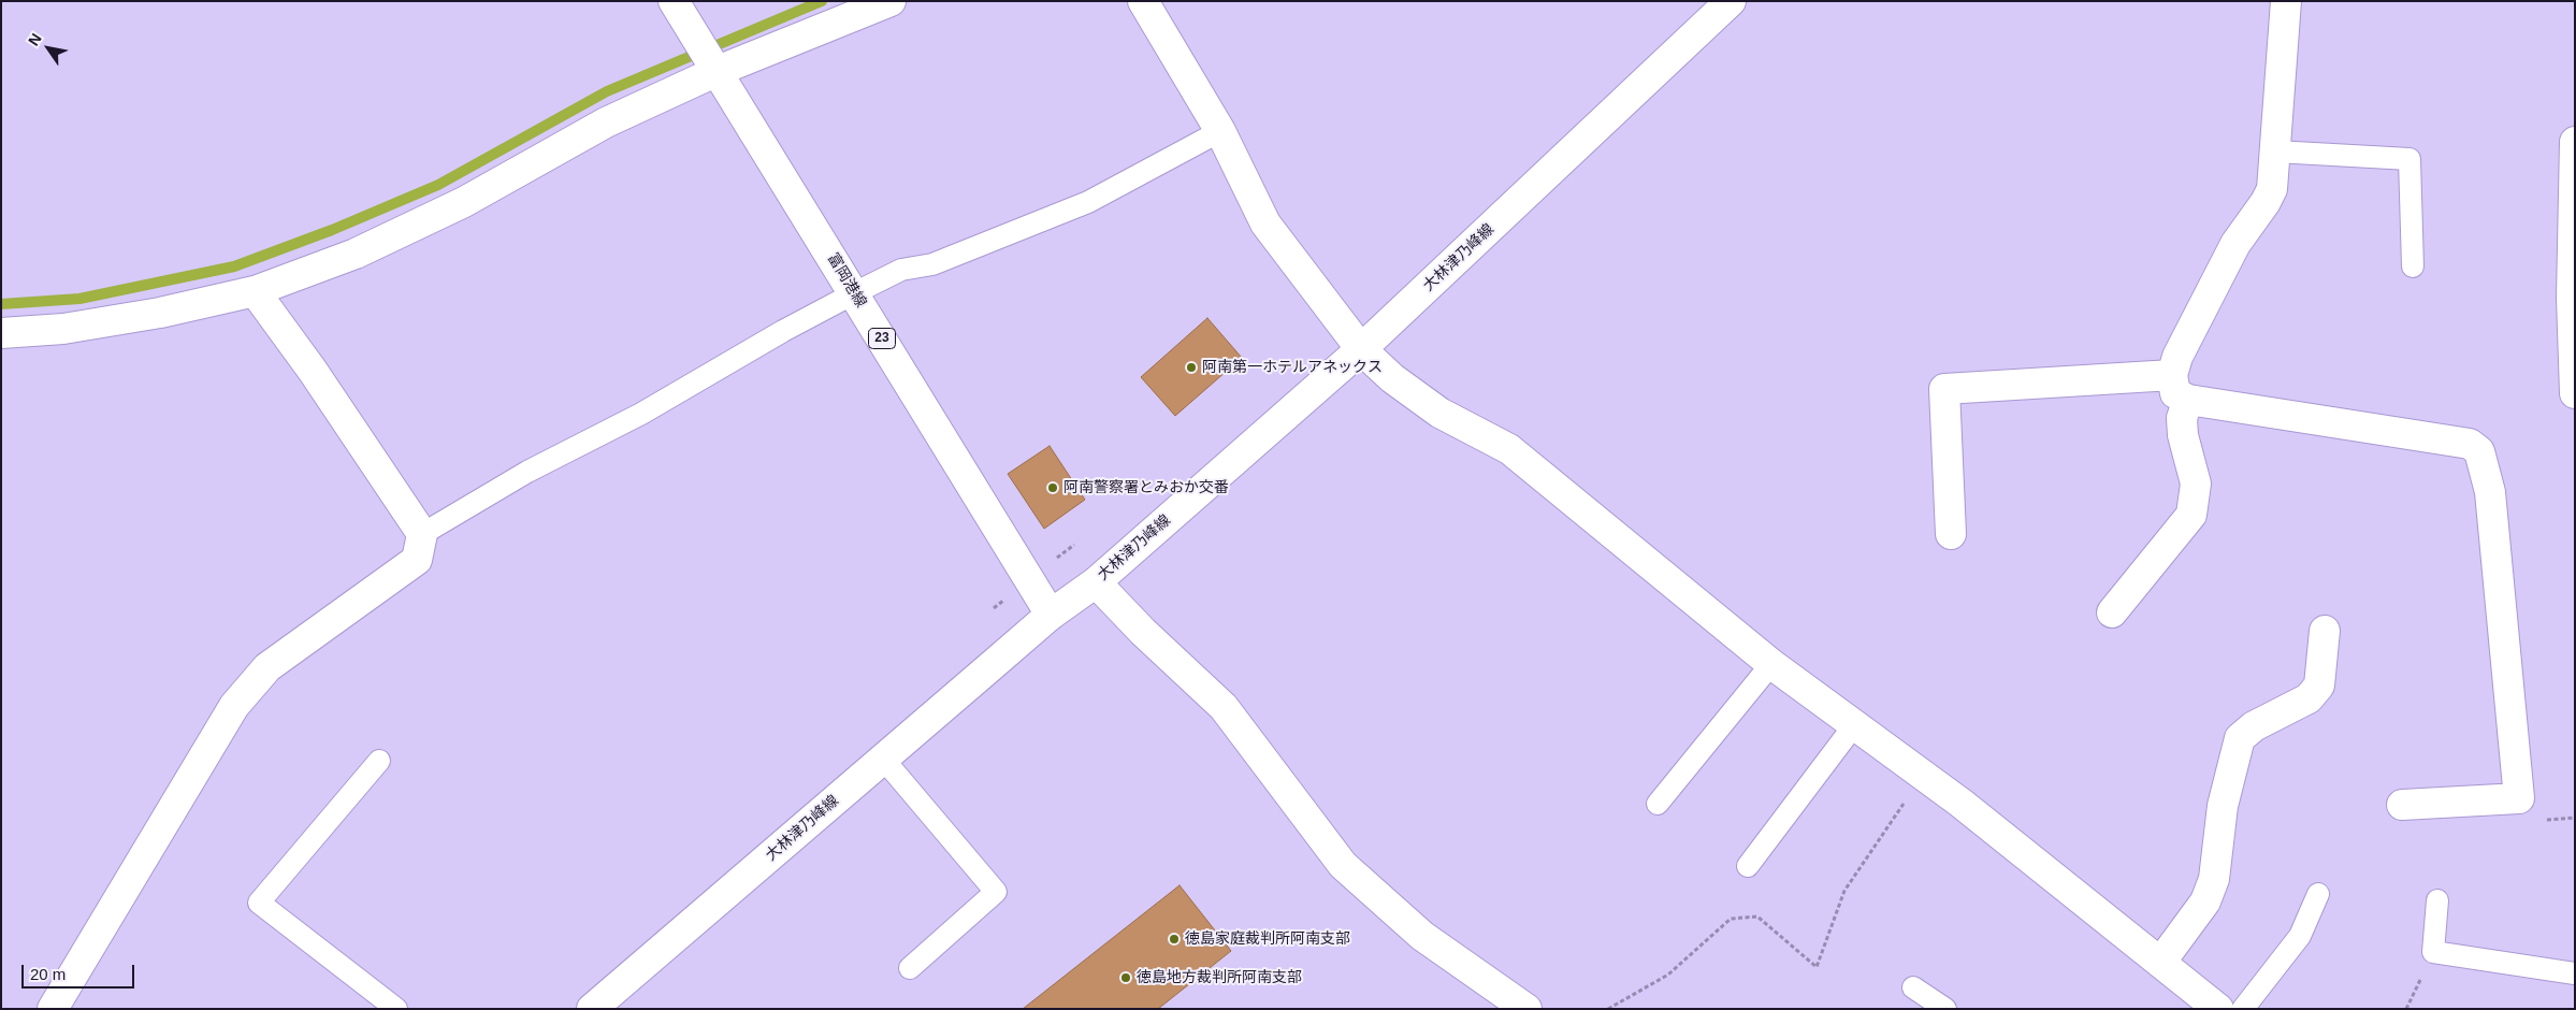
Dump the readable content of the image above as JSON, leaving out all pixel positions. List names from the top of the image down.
{
  "streets": {
    "street": ["大林津乃峰線", "富岡港線", "23"]
  },
  "crossings": [
    ["大林津乃峰線", "富岡港線"]
  ],
  "places": [
    "阿南第一ホテルアネックス",
    "阿南警察署とみおか交番",
    "徳島家庭裁判所阿南支部",
    "徳島地方裁判所阿南支部"
  ],
  "scale_bar": "20 m",
  "north": "top left"
}
